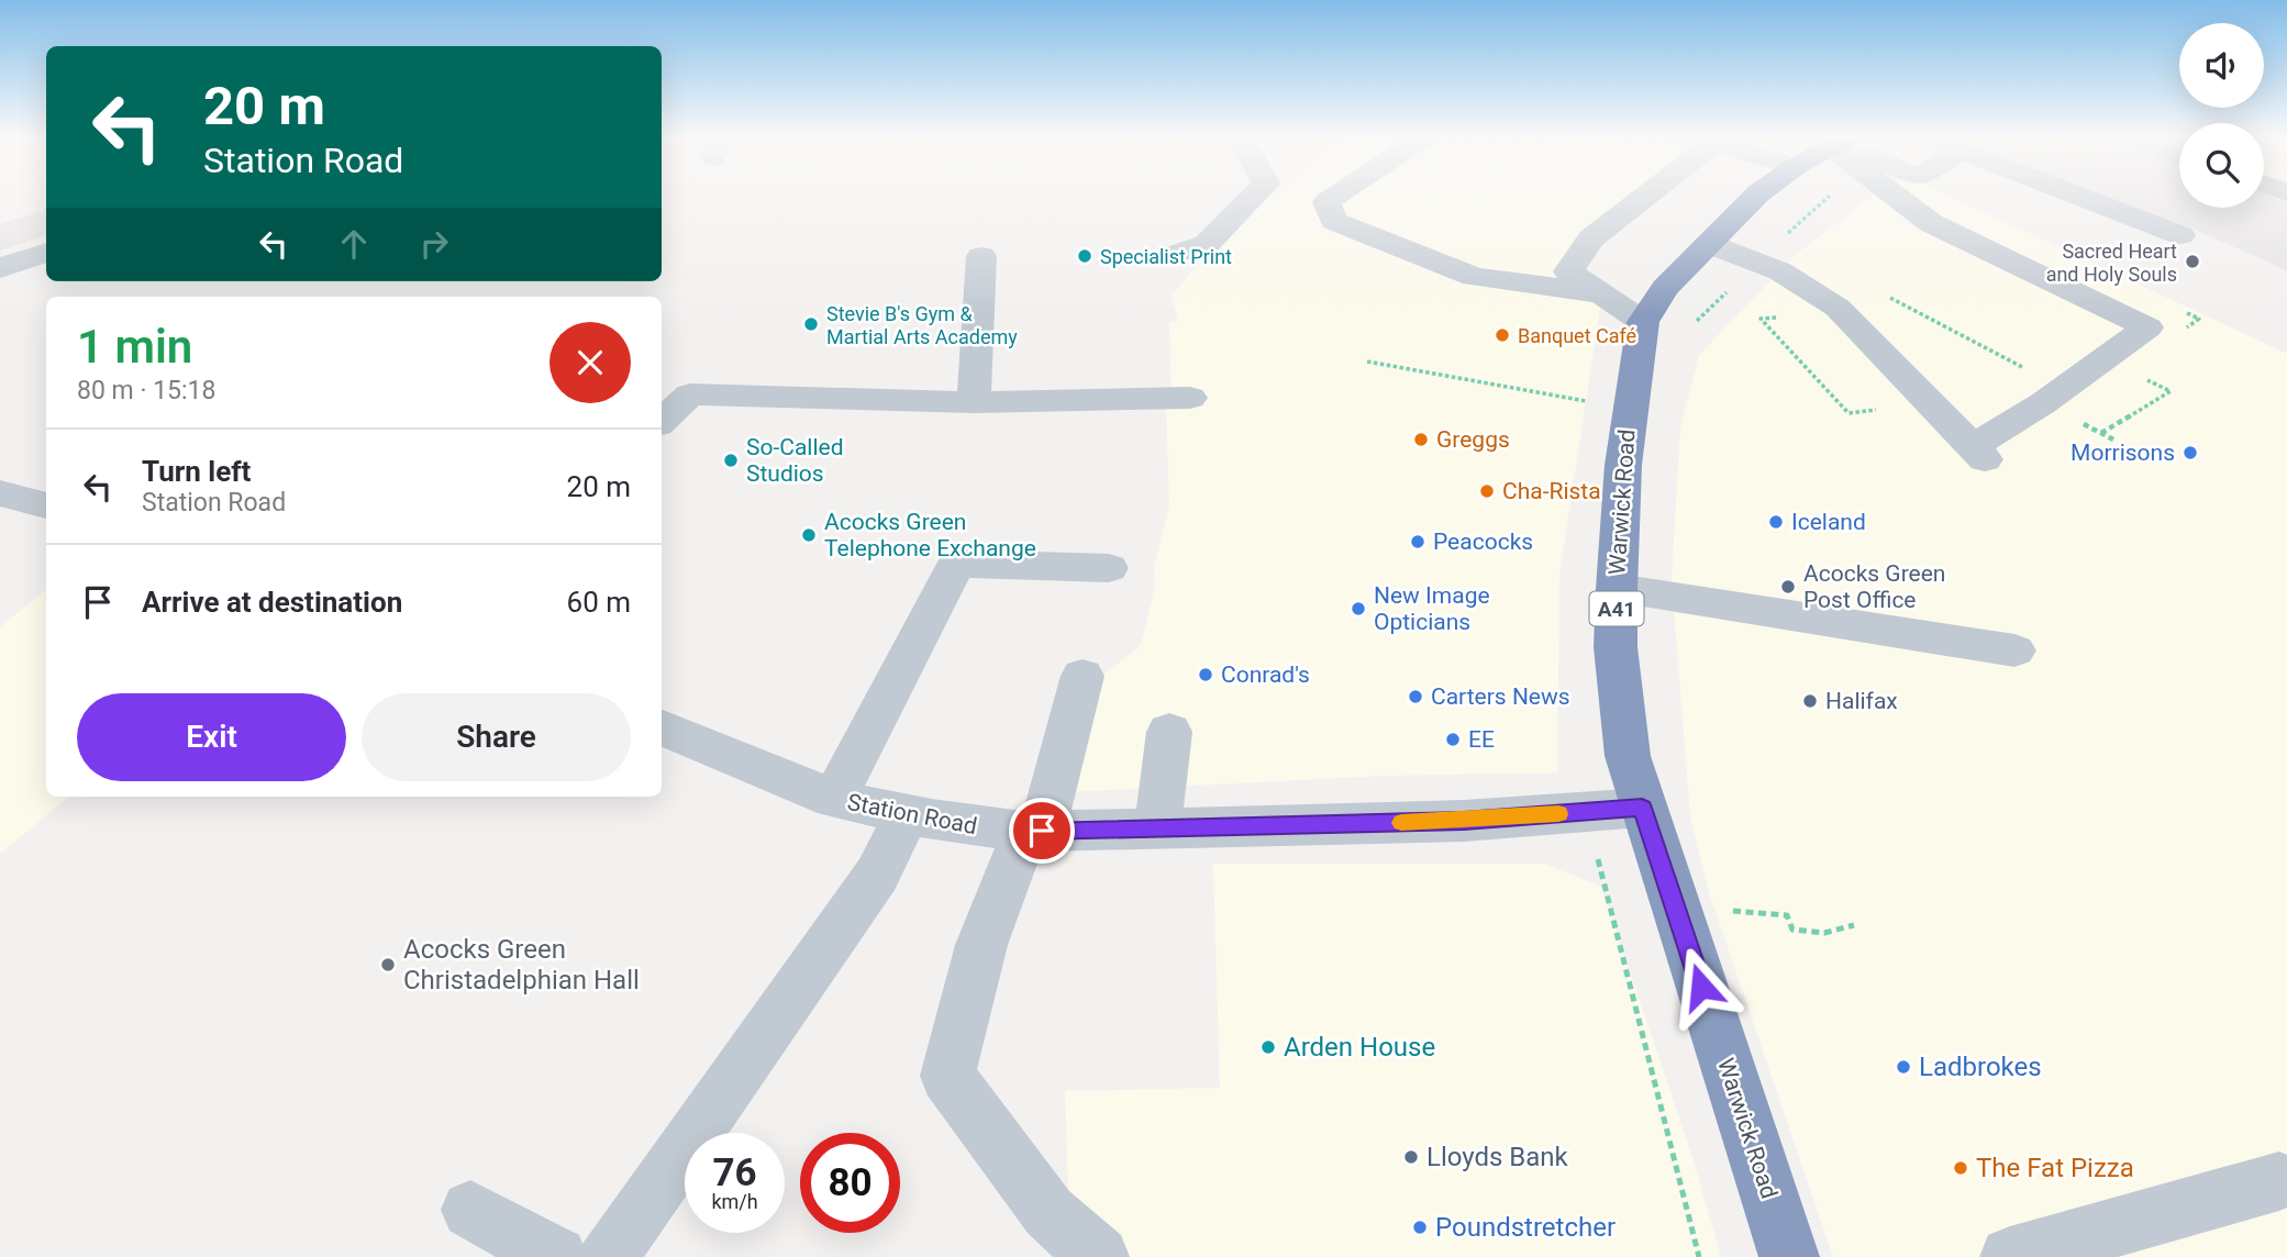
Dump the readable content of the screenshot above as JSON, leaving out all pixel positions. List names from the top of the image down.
{
  "streets": {
    "highway": ["Warwick Road", "A41"],
    "street": ["Station Road"]
  },
  "crossings": [
    ["Warwick Road", "Station Road"]
  ],
  "places": [
    "Specialist Print",
    "Sacred Heart and Holy Souls",
    "Stevie B's Gym & Martial Arts Academy",
    "Banquet Café",
    "Greggs",
    "Morrisons",
    "So-Called Studios",
    "Cha-Rista",
    "Iceland",
    "Acocks Green Telephone Exchange",
    "Peacocks",
    "Acocks Green Post Office",
    "New Image Opticians",
    "Conrad's",
    "Carters News",
    "Halifax",
    "EE",
    "Acocks Green Christadelphian Hall",
    "Arden House",
    "Ladbrokes",
    "Lloyds Bank",
    "The Fat Pizza",
    "Poundstretcher"
  ],
  "page": {
    "turn": ["20 m", "Station Road"],
    "heading": ["1 min", "80 m · 15:18"],
    "list": [
      {
        "name": "Turn left",
        "note": "Station Road",
        "value": "20 m"
      },
      {
        "name": "Arrive at destination",
        "value": "60 m"
      }
    ],
    "buttons": ["Exit", "Share"],
    "speed": "76 km/h",
    "limit": "80"
  }
}
